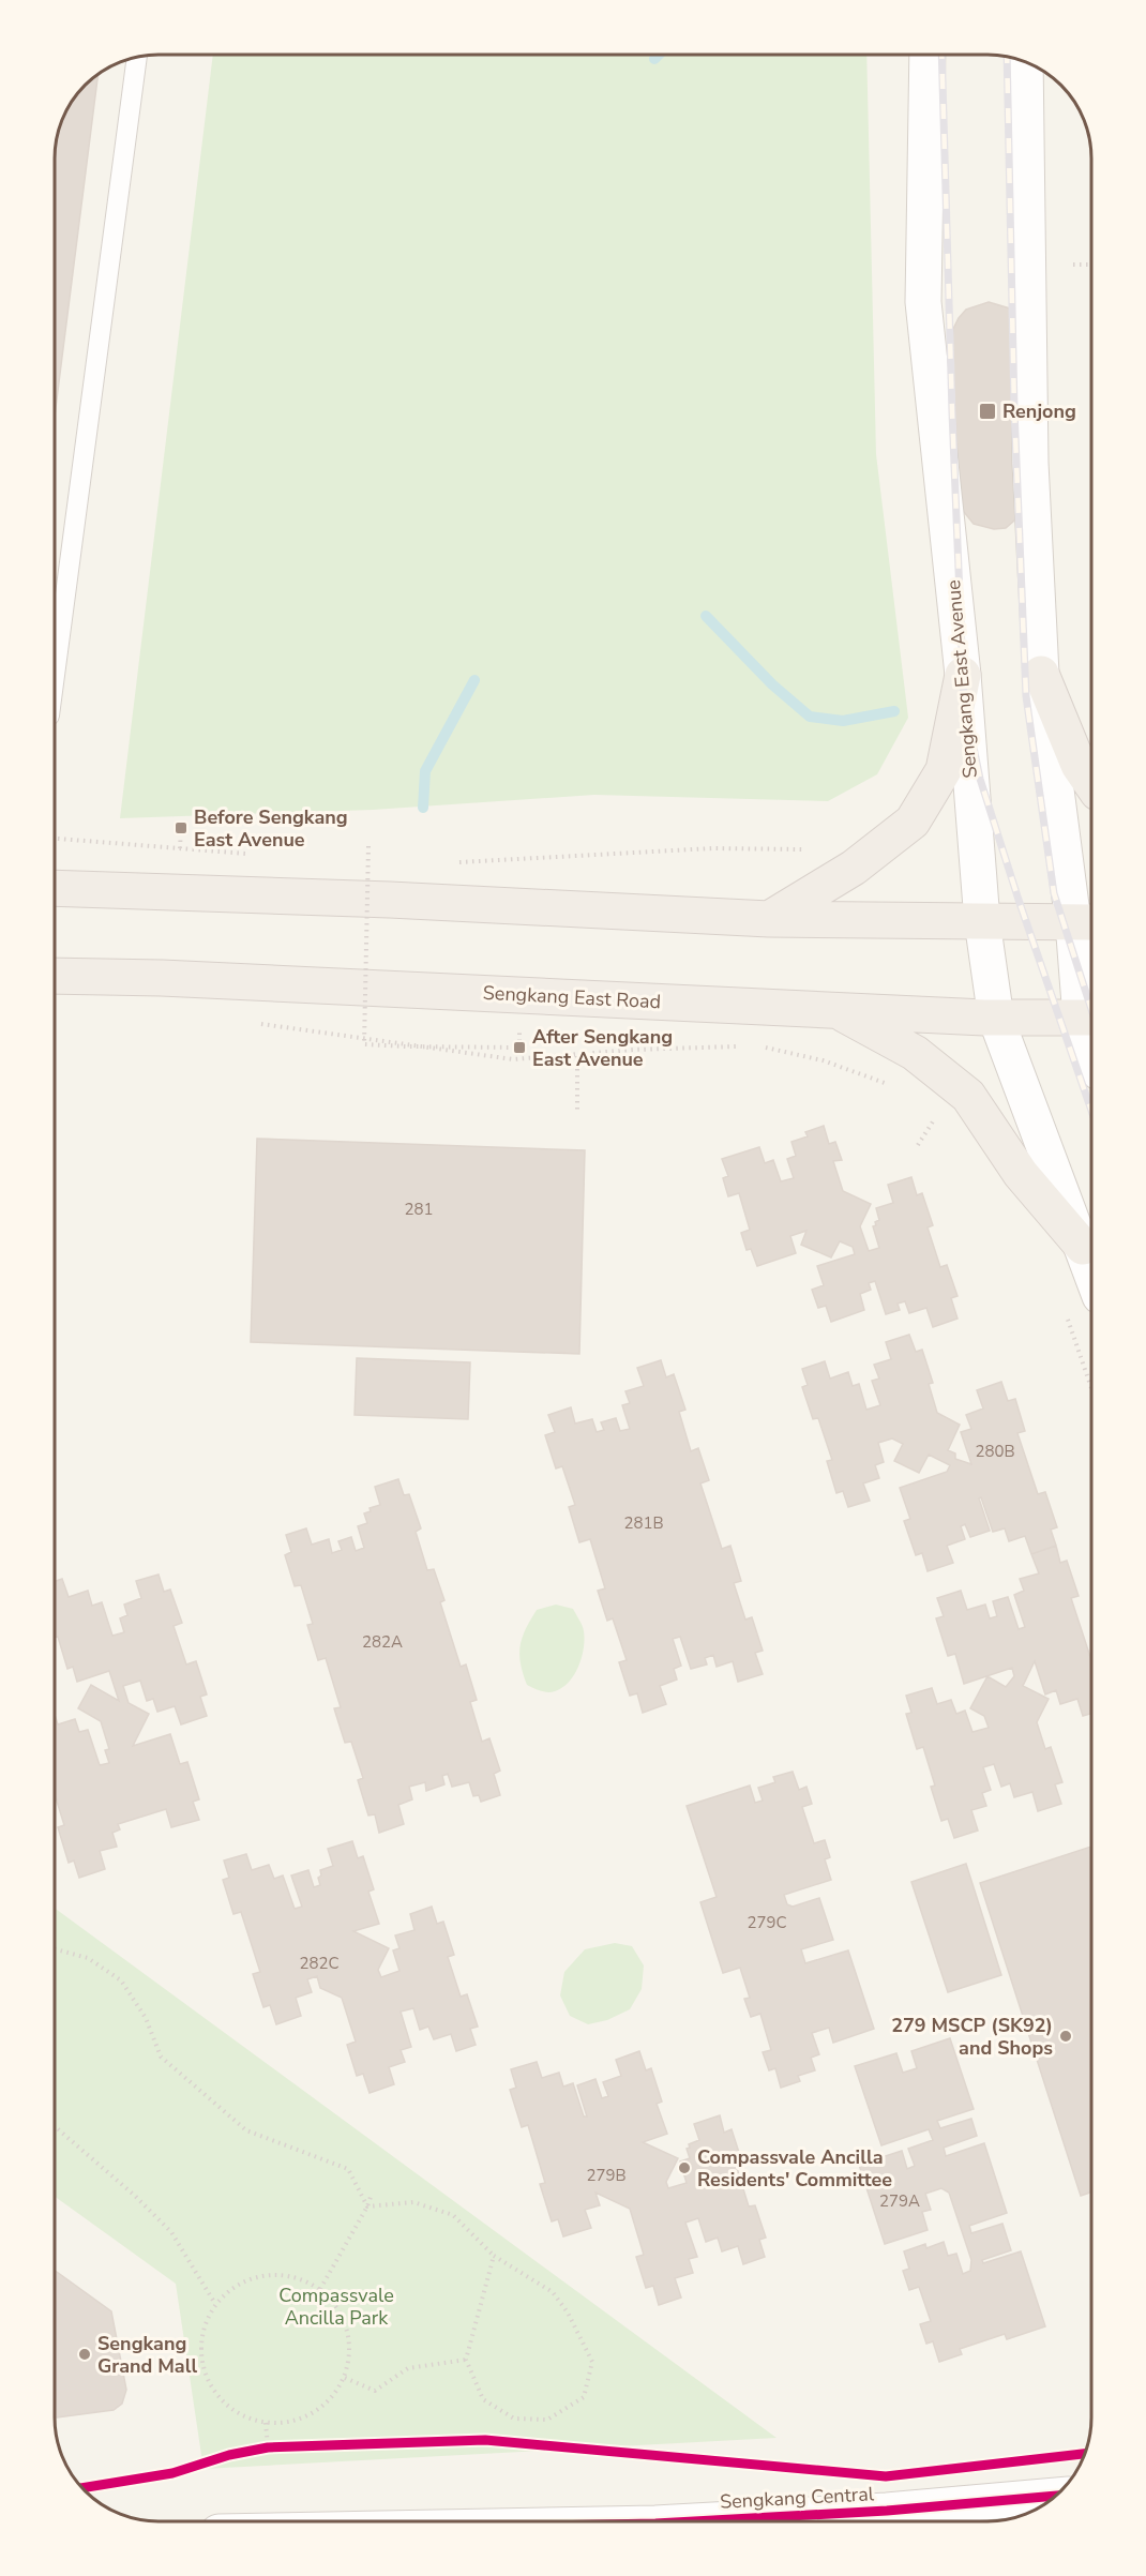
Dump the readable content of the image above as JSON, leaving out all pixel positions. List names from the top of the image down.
{
  "streets": {
    "main road": ["Sengkang East Avenue", "Sengkang East Road", "Sengkang Central"]
  },
  "crossings": [
    ["Sengkang East Avenue", "Sengkang East Road"]
  ],
  "parks": ["Compassvale Ancilla Park"],
  "places": {
    "transit": ["Renjong", "Before Sengkang East Avenue", "After Sengkang East Avenue"],
    "other": ["279 MSCP (SK92) and Shops", "Compassvale Ancilla Residents' Committee", "Sengkang Grand Mall"]
  },
  "house_numbers": [
    "281",
    "280B",
    "281B",
    "282A",
    "279C",
    "282C",
    "279B",
    "279A"
  ]
}
